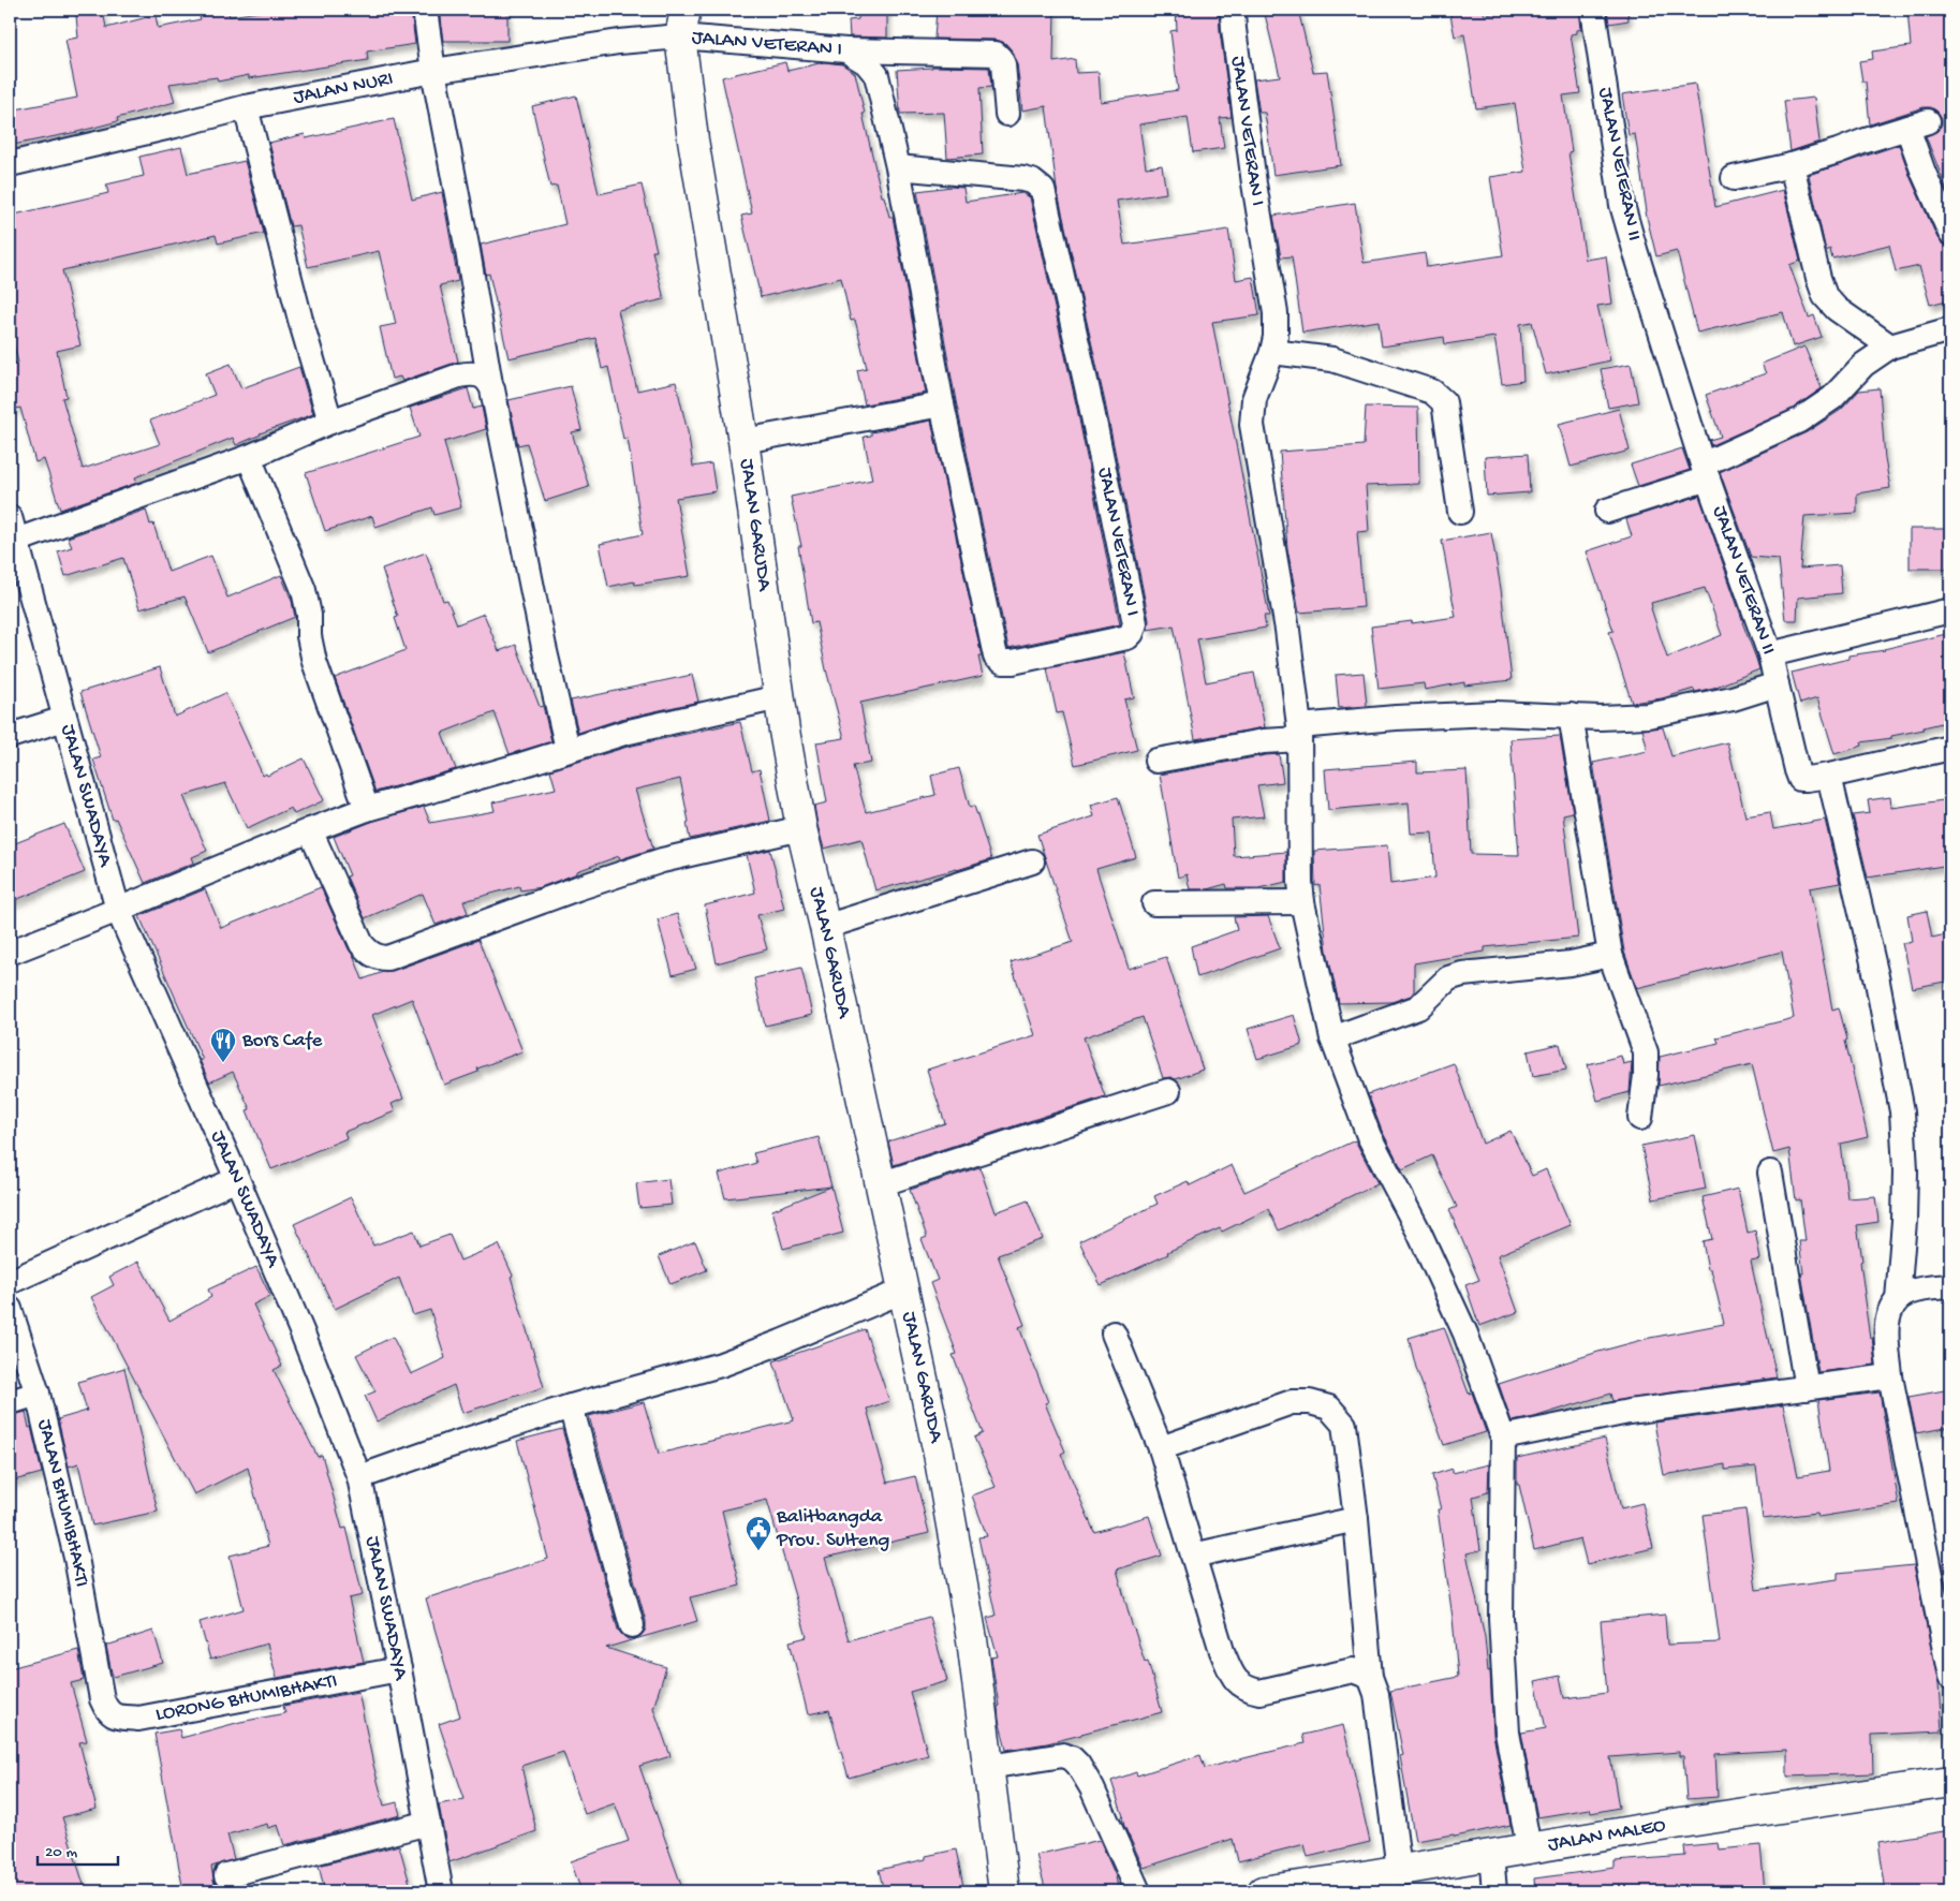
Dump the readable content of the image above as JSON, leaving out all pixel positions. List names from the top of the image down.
{
  "streets": {
    "street": [
      "JALAN VETERAN I",
      "JALAN NURI",
      "JALAN VETERAN II",
      "JALAN GARUDA",
      "JALAN SWADAYA",
      "JALAN BHUMIBHAKTI",
      "LORONG BHUMIBHAKTI",
      "JALAN MALEO"
    ]
  },
  "crossings": [
    ["JALAN VETERAN I", "JALAN NURI"],
    ["JALAN VETERAN I", "JALAN GARUDA"],
    ["JALAN NURI", "JALAN GARUDA"],
    ["JALAN SWADAYA", "LORONG BHUMIBHAKTI"],
    ["JALAN BHUMIBHAKTI", "LORONG BHUMIBHAKTI"]
  ],
  "places": {
    "restaurant": ["Bors Cafe"],
    "public building": ["Balitbangda Prov. Sulteng"]
  },
  "scale_bar": "20 m"
}
